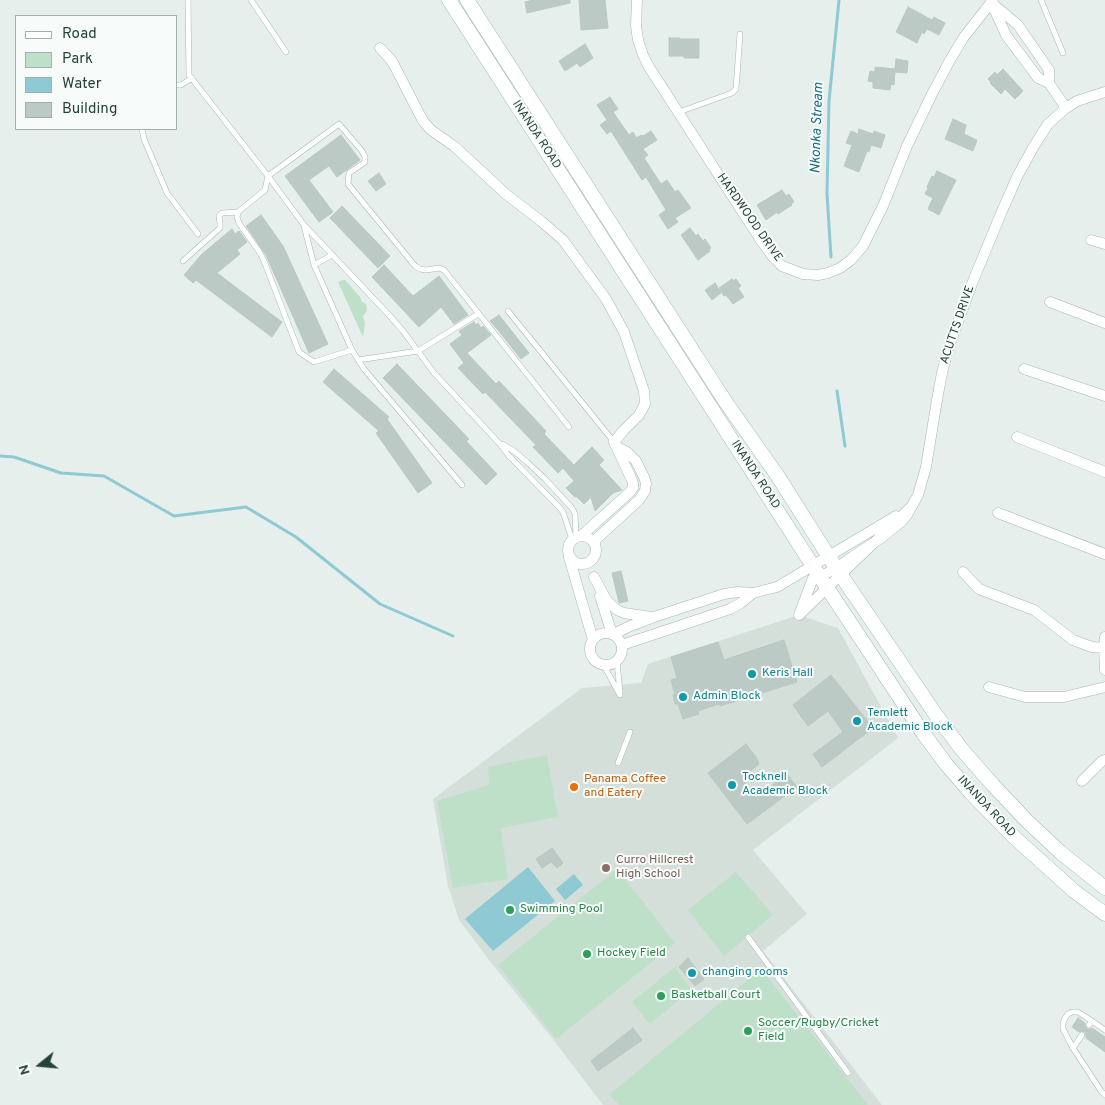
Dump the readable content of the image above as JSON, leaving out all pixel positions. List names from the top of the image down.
{
  "streets": {
    "main road": ["INANDA ROAD"],
    "street": ["HARDWOOD DRIVE", "ACUTTS DRIVE"]
  },
  "crossings": [
    ["INANDA ROAD", "ACUTTS DRIVE"]
  ],
  "water": ["Nkonka Stream"],
  "places": [
    "Keris Hall",
    "Admin Block",
    "Temlett Academic Block",
    "Tocknell Academic Block",
    "Panama Coffee and Eatery",
    "Curro Hillcrest High School",
    "Swimming Pool",
    "Hockey Field",
    "changing rooms",
    "Basketball Court",
    "Soccer/Rugby/Cricket Field"
  ],
  "legend": [
    "Road",
    "Park",
    "Water",
    "Building"
  ],
  "north": "left"
}
